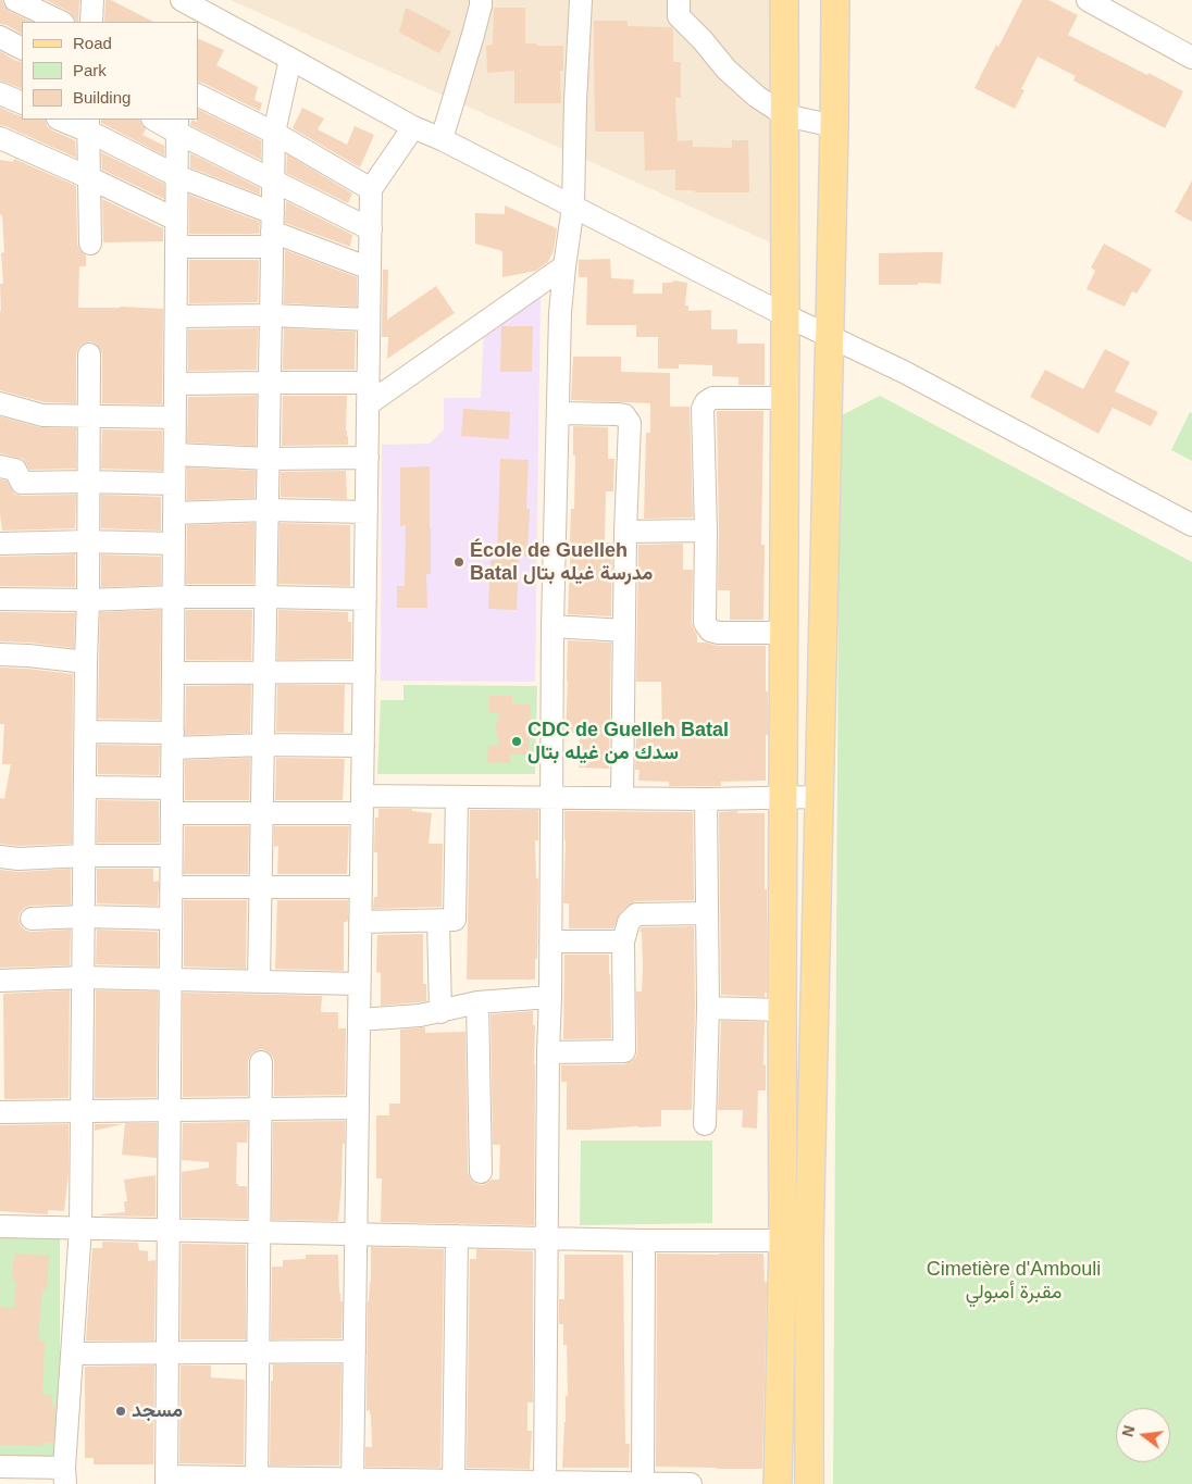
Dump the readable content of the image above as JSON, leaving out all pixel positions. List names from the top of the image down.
{
  "parks": ["Cimetière d'Ambouli مقبرة أمبولي"],
  "places": ["École de Guelleh Batal مدرسة غيله بتال", "CDC de Guelleh Batal سدك من غيله بتال", "مسجد"],
  "legend": ["Road", "Park", "Building"],
  "north": "left"
}
